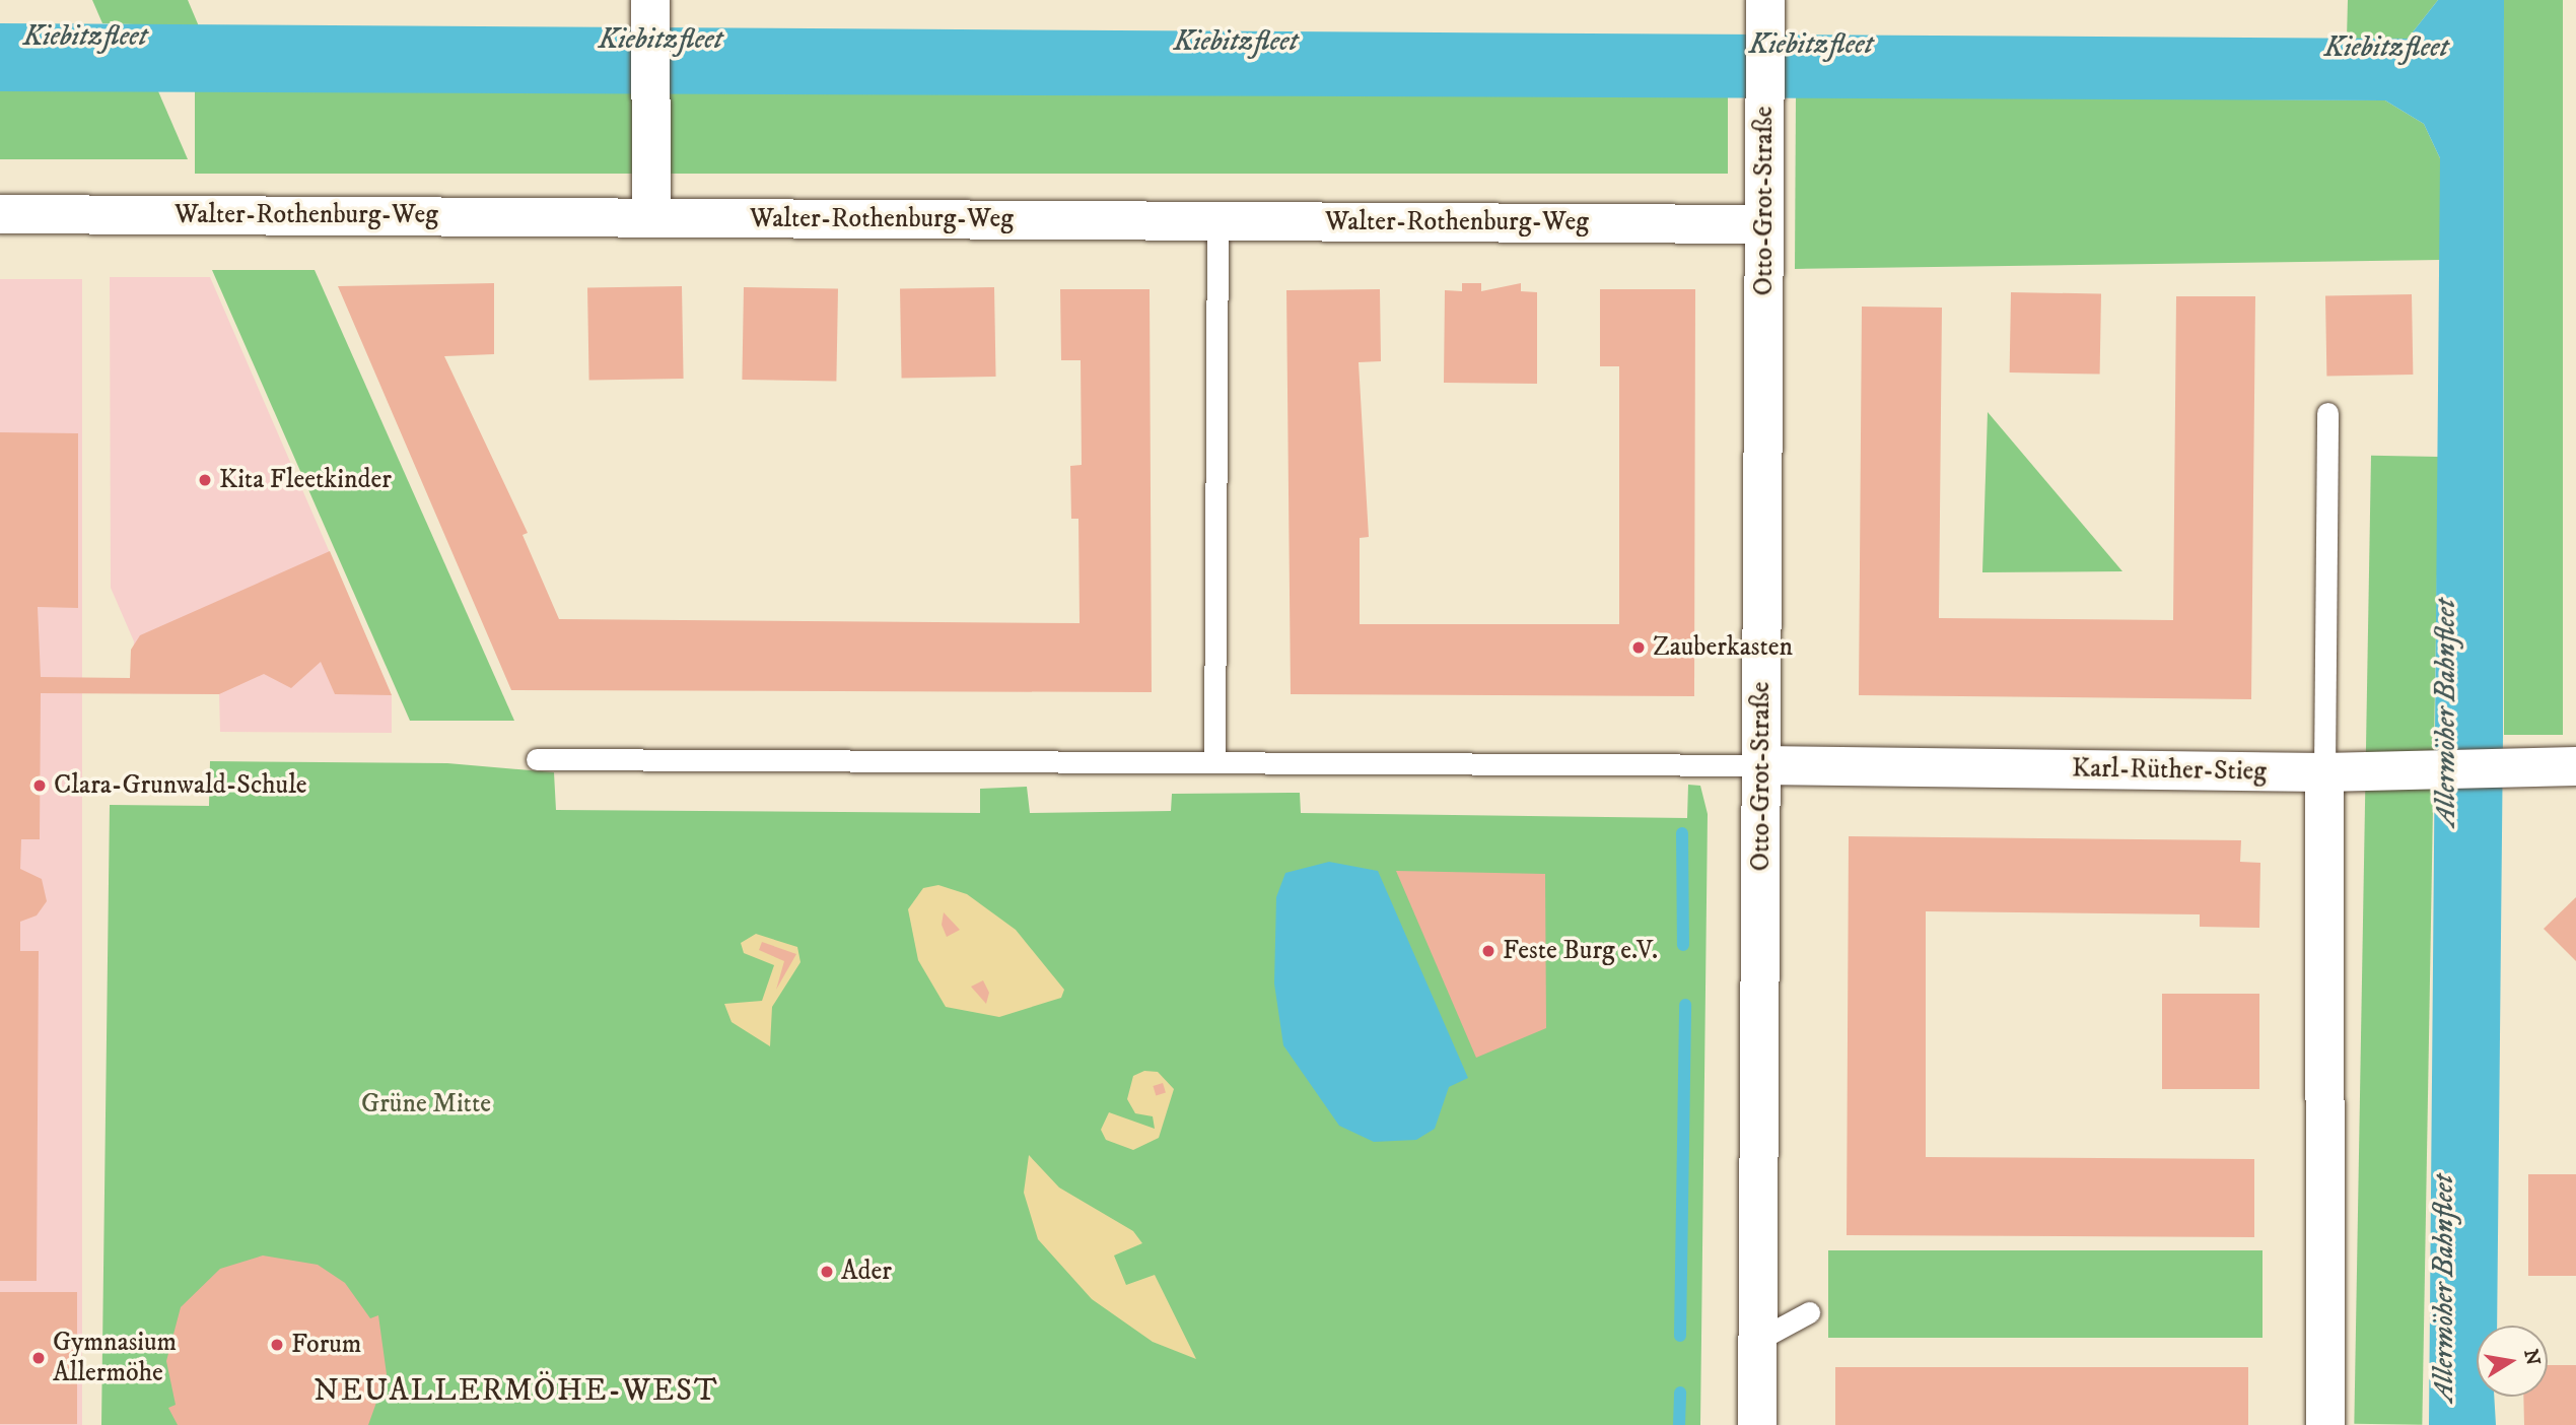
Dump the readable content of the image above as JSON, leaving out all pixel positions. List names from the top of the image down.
{
  "streets": {
    "street": ["Otto-Grot-Straße", "Walter-Rothenburg-Weg", "Karl-Rüther-Stieg"]
  },
  "crossings": [
    ["Otto-Grot-Straße", "Walter-Rothenburg-Weg"],
    ["Otto-Grot-Straße", "Karl-Rüther-Stieg"]
  ],
  "districts": ["NEUALLERMÖHE-WEST"],
  "water": ["Kiebitzfleet", "Allermöher Bahnfleet"],
  "parks": ["Grüne Mitte"],
  "places": [
    "Kita Fleetkinder",
    "Zauberkasten",
    "Clara-Grunwald-Schule",
    "Feste Burg e.V.",
    "Ader",
    "Forum",
    "Gymnasium Allermöhe"
  ],
  "north": "right"
}
